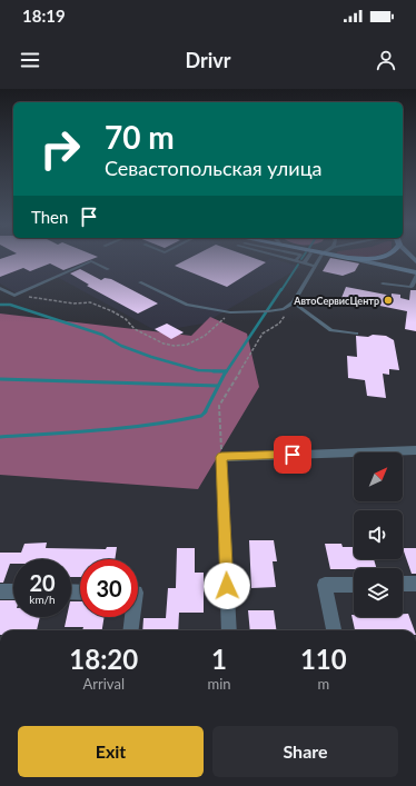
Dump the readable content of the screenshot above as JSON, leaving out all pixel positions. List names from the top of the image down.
{
  "places": ["АвтоСервисЦентр"],
  "north": "top right",
  "page": {
    "status": "18:19",
    "header": "Drivr",
    "turn": ["70 m", "Севастопольская улица"],
    "then": "Then",
    "speed": "20 km/h",
    "limit": "30",
    "eta": [
      "18:20",
      "Arrival",
      "1",
      "min",
      "110",
      "m"
    ],
    "buttons": ["Exit", "Share"]
  }
}
